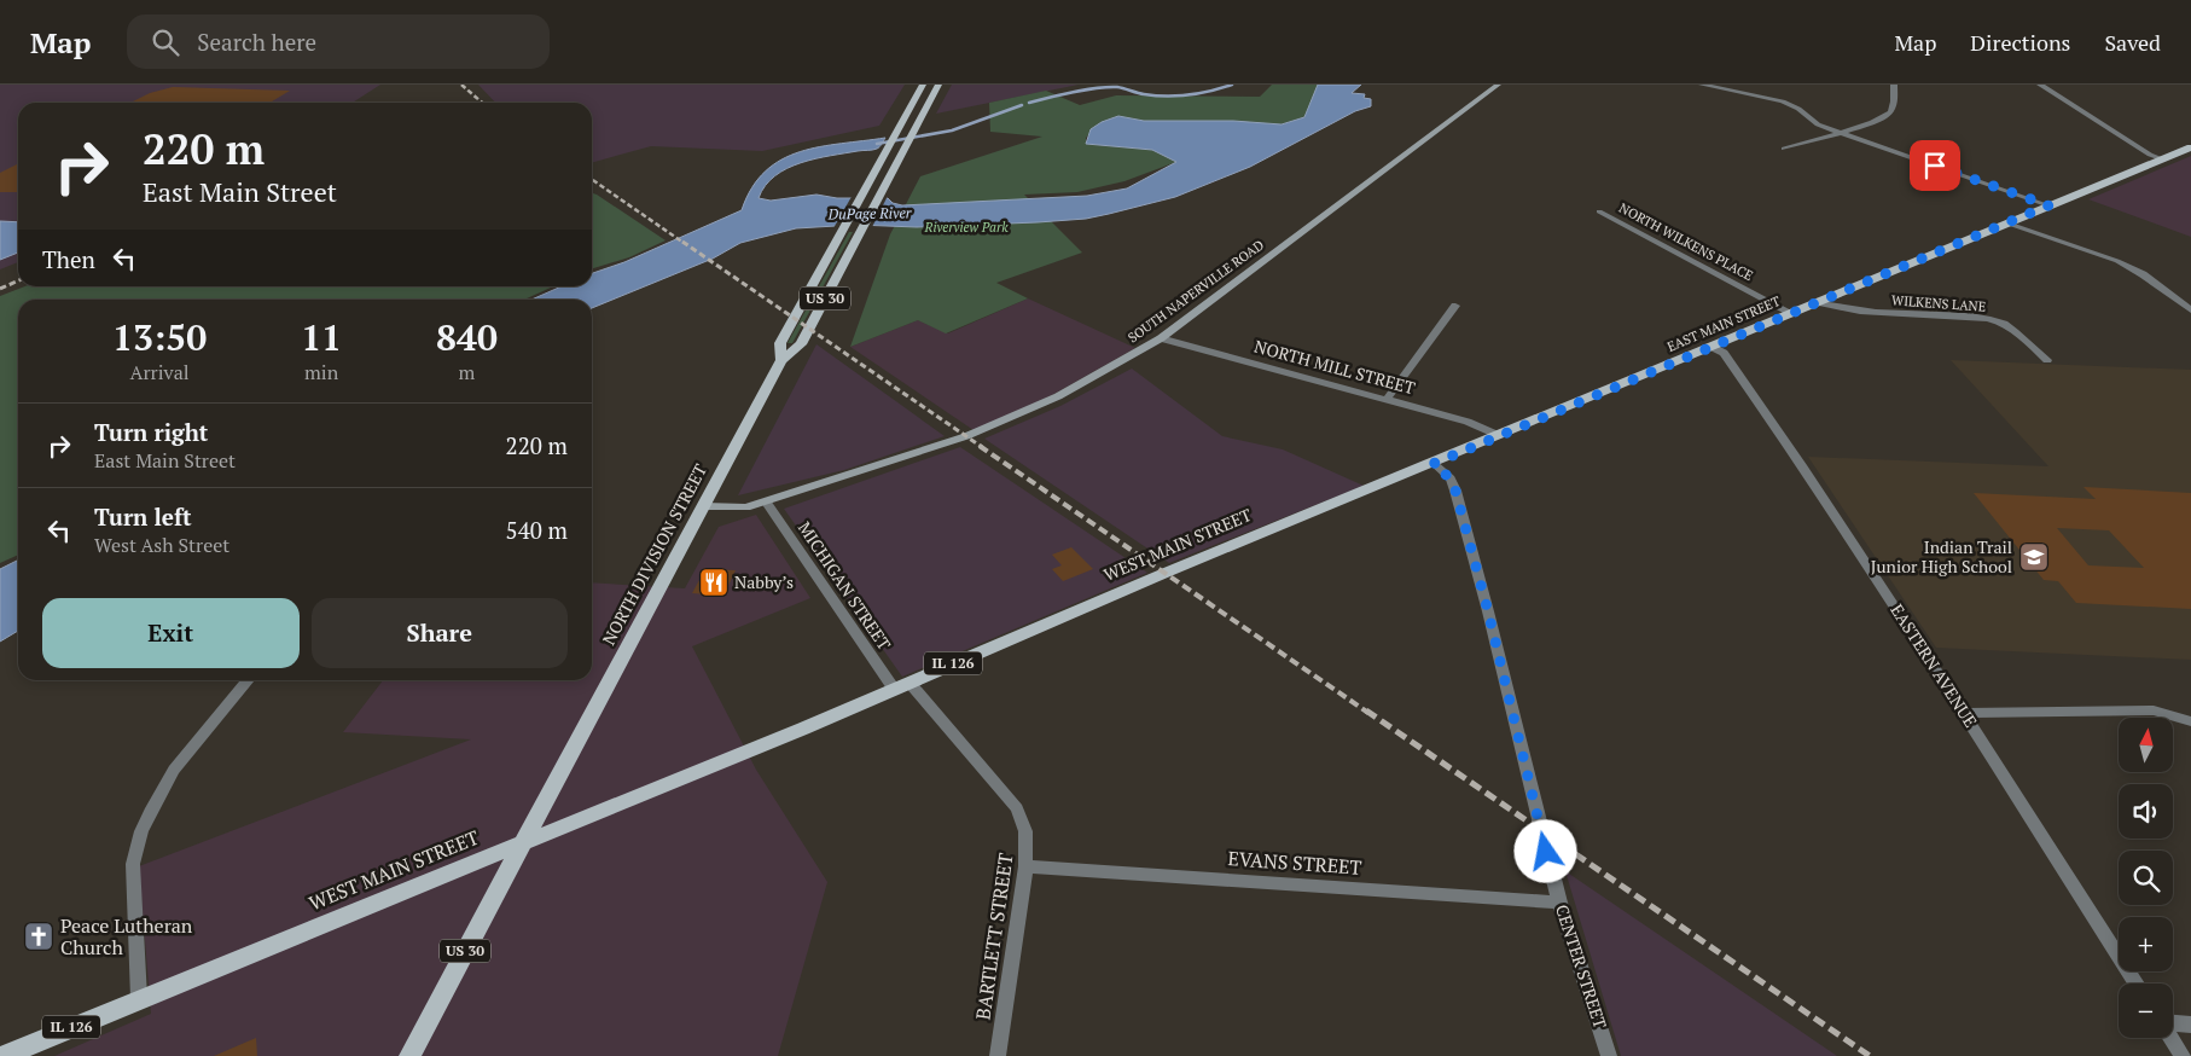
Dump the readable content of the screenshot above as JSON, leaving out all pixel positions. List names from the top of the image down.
{
  "streets": {
    "main road": [
      "SOUTH NAPERVILLE ROAD",
      "US 30",
      "EAST MAIN STREET",
      "WEST MAIN STREET",
      "NORTH DIVISION STREET",
      "IL 126"
    ],
    "street": [
      "NORTH WILKENS PLACE",
      "WILKENS LANE",
      "NORTH MILL STREET",
      "MICHIGAN STREET",
      "EASTERN AVENUE",
      "EVANS STREET",
      "BARTLETT STREET",
      "CENTER STREET"
    ]
  },
  "crossings": [
    ["NORTH WILKENS PLACE", "EAST MAIN STREET"],
    ["SOUTH NAPERVILLE ROAD", "NORTH MILL STREET"],
    ["SOUTH NAPERVILLE ROAD", "NORTH DIVISION STREET"],
    ["SOUTH NAPERVILLE ROAD", "MICHIGAN STREET"],
    ["WILKENS LANE", "EAST MAIN STREET"],
    ["EAST MAIN STREET", "NORTH MILL STREET"],
    ["EAST MAIN STREET", "WEST MAIN STREET"],
    ["EAST MAIN STREET", "EASTERN AVENUE"],
    ["EAST MAIN STREET", "CENTER STREET"],
    ["WEST MAIN STREET", "NORTH DIVISION STREET"],
    ["WEST MAIN STREET", "MICHIGAN STREET"],
    ["WEST MAIN STREET", "BARTLETT STREET"],
    ["MICHIGAN STREET", "BARTLETT STREET"],
    ["EVANS STREET", "BARTLETT STREET"],
    ["EVANS STREET", "CENTER STREET"]
  ],
  "water": ["DuPage River"],
  "parks": ["Riverview Park"],
  "places": {
    "school or university": ["Indian Trail Junior High School"],
    "restaurant": ["Nabby’s"],
    "church": ["Peace Lutheran Church"]
  },
  "north": "top",
  "page": {
    "header": "Map",
    "search": "Search here",
    "nav": ["Map", "Directions", "Saved"],
    "turn": ["220 m", "East Main Street"],
    "then": "Then",
    "eta": [
      "13:50",
      "Arrival",
      "11",
      "min",
      "840",
      "m"
    ],
    "list": [
      {
        "name": "Turn right",
        "note": "East Main Street",
        "value": "220 m"
      },
      {
        "name": "Turn left",
        "note": "West Ash Street",
        "value": "540 m"
      }
    ],
    "buttons": ["Exit", "Share"],
    "map_buttons": ["+", "−"]
  }
}
